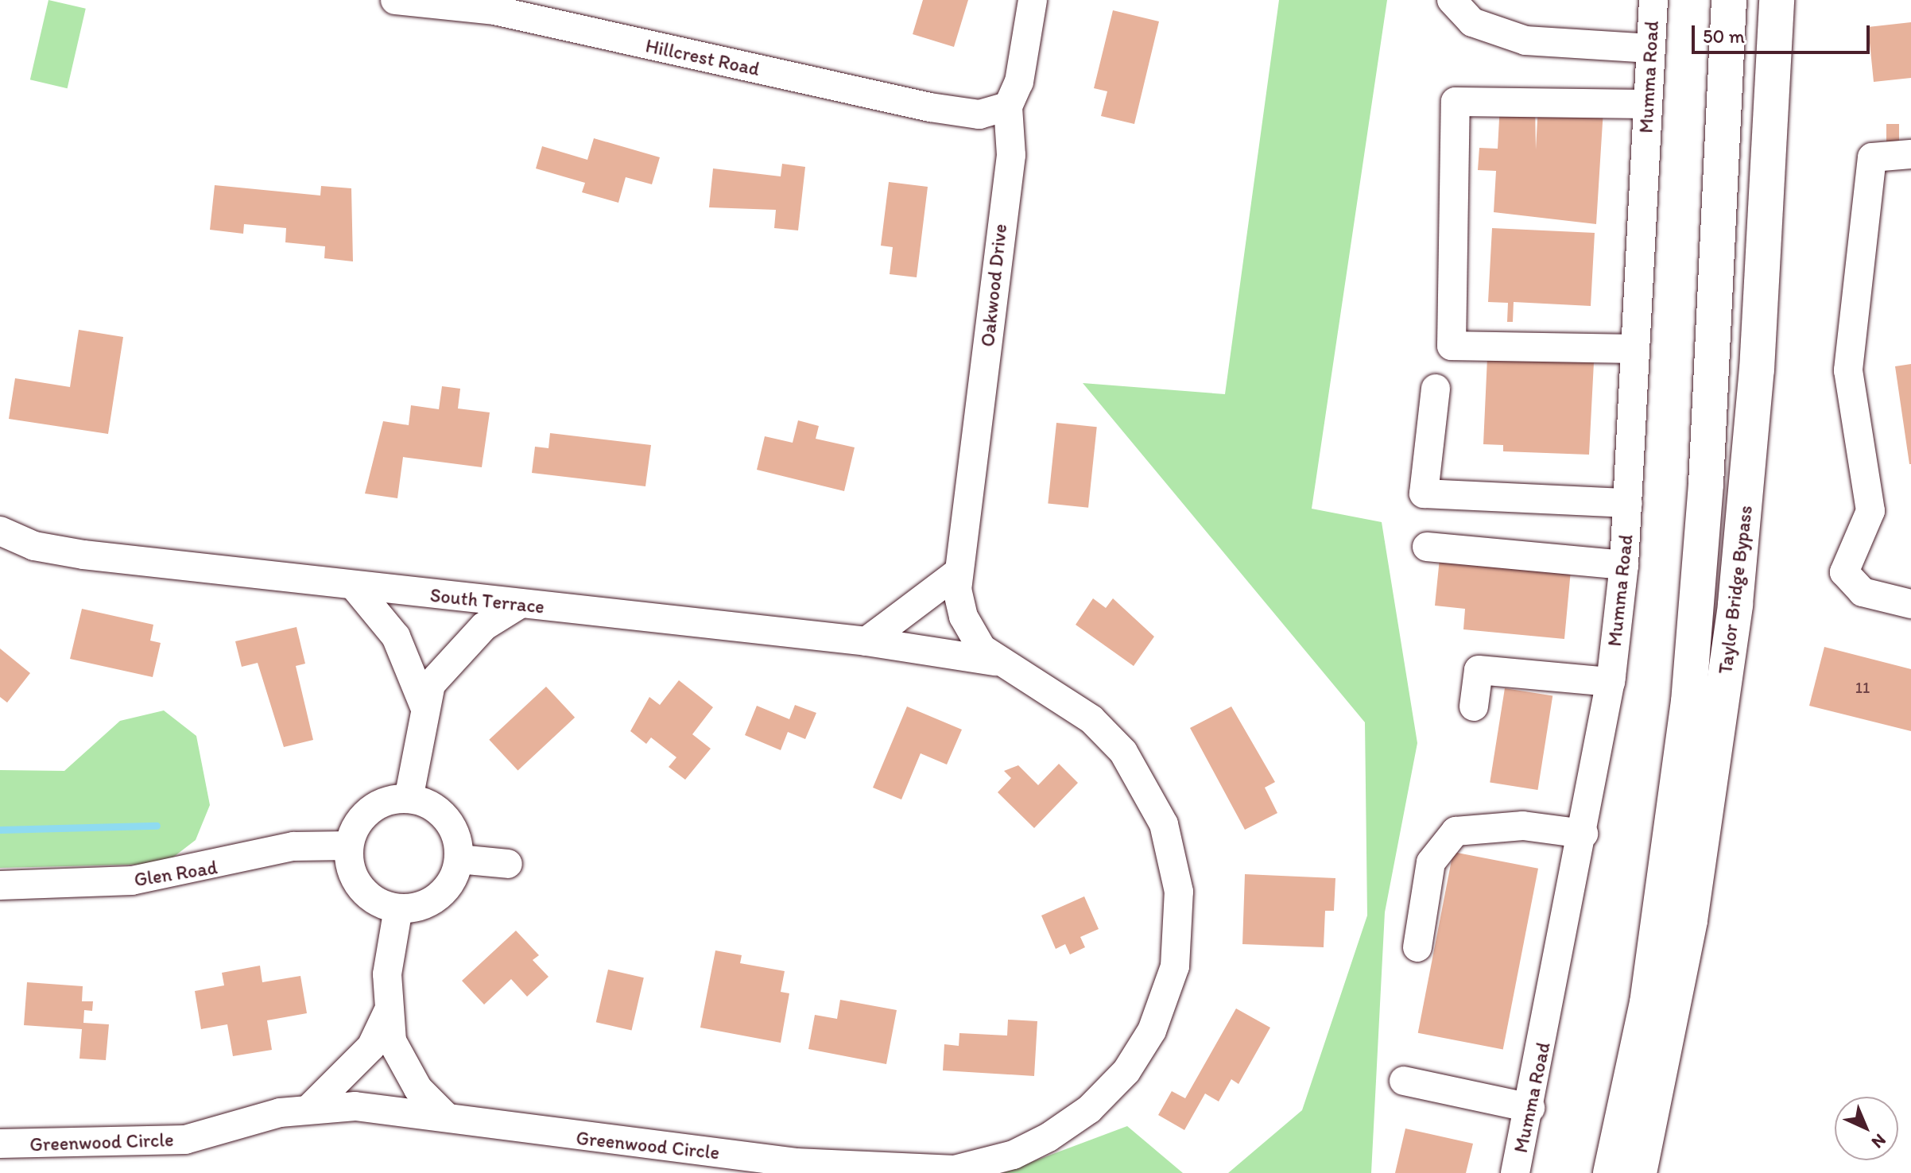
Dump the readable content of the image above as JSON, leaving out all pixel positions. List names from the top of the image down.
{
  "streets": {
    "main road": ["Taylor Bridge Bypass"],
    "street": [
      "Hillcrest Road",
      "Mumma Road",
      "Oakwood Drive",
      "South Terrace",
      "Glen Road",
      "Greenwood Circle"
    ]
  },
  "crossings": [
    ["Hillcrest Road", "Oakwood Drive"],
    ["Oakwood Drive", "Greenwood Circle"],
    ["South Terrace", "Greenwood Circle"]
  ],
  "house_numbers": ["11"],
  "scale_bar": "50 m",
  "north": "bottom right"
}
